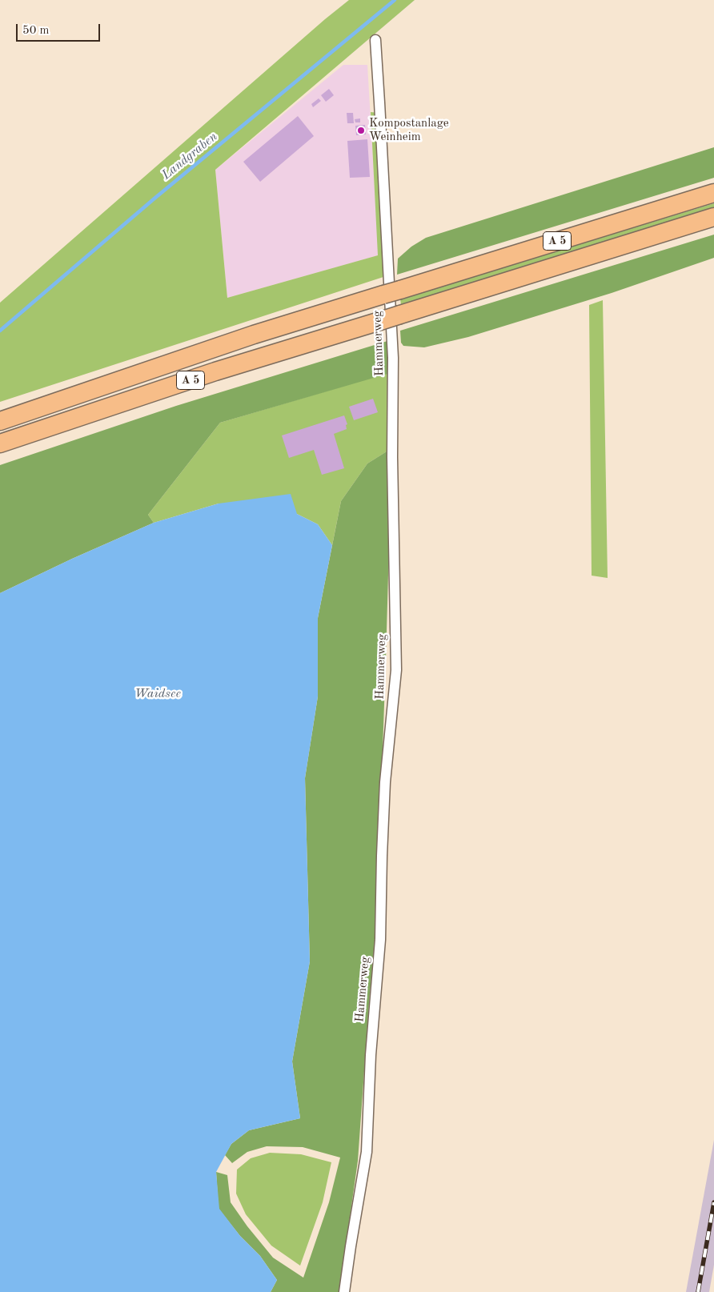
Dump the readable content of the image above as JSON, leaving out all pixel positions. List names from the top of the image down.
{
  "streets": {
    "highway": ["A 5"],
    "street": ["Hammerweg"]
  },
  "water": ["Landgraben", "Waidsee"],
  "places": ["Kompostanlage Weinheim"],
  "scale_bar": "50 m"
}
